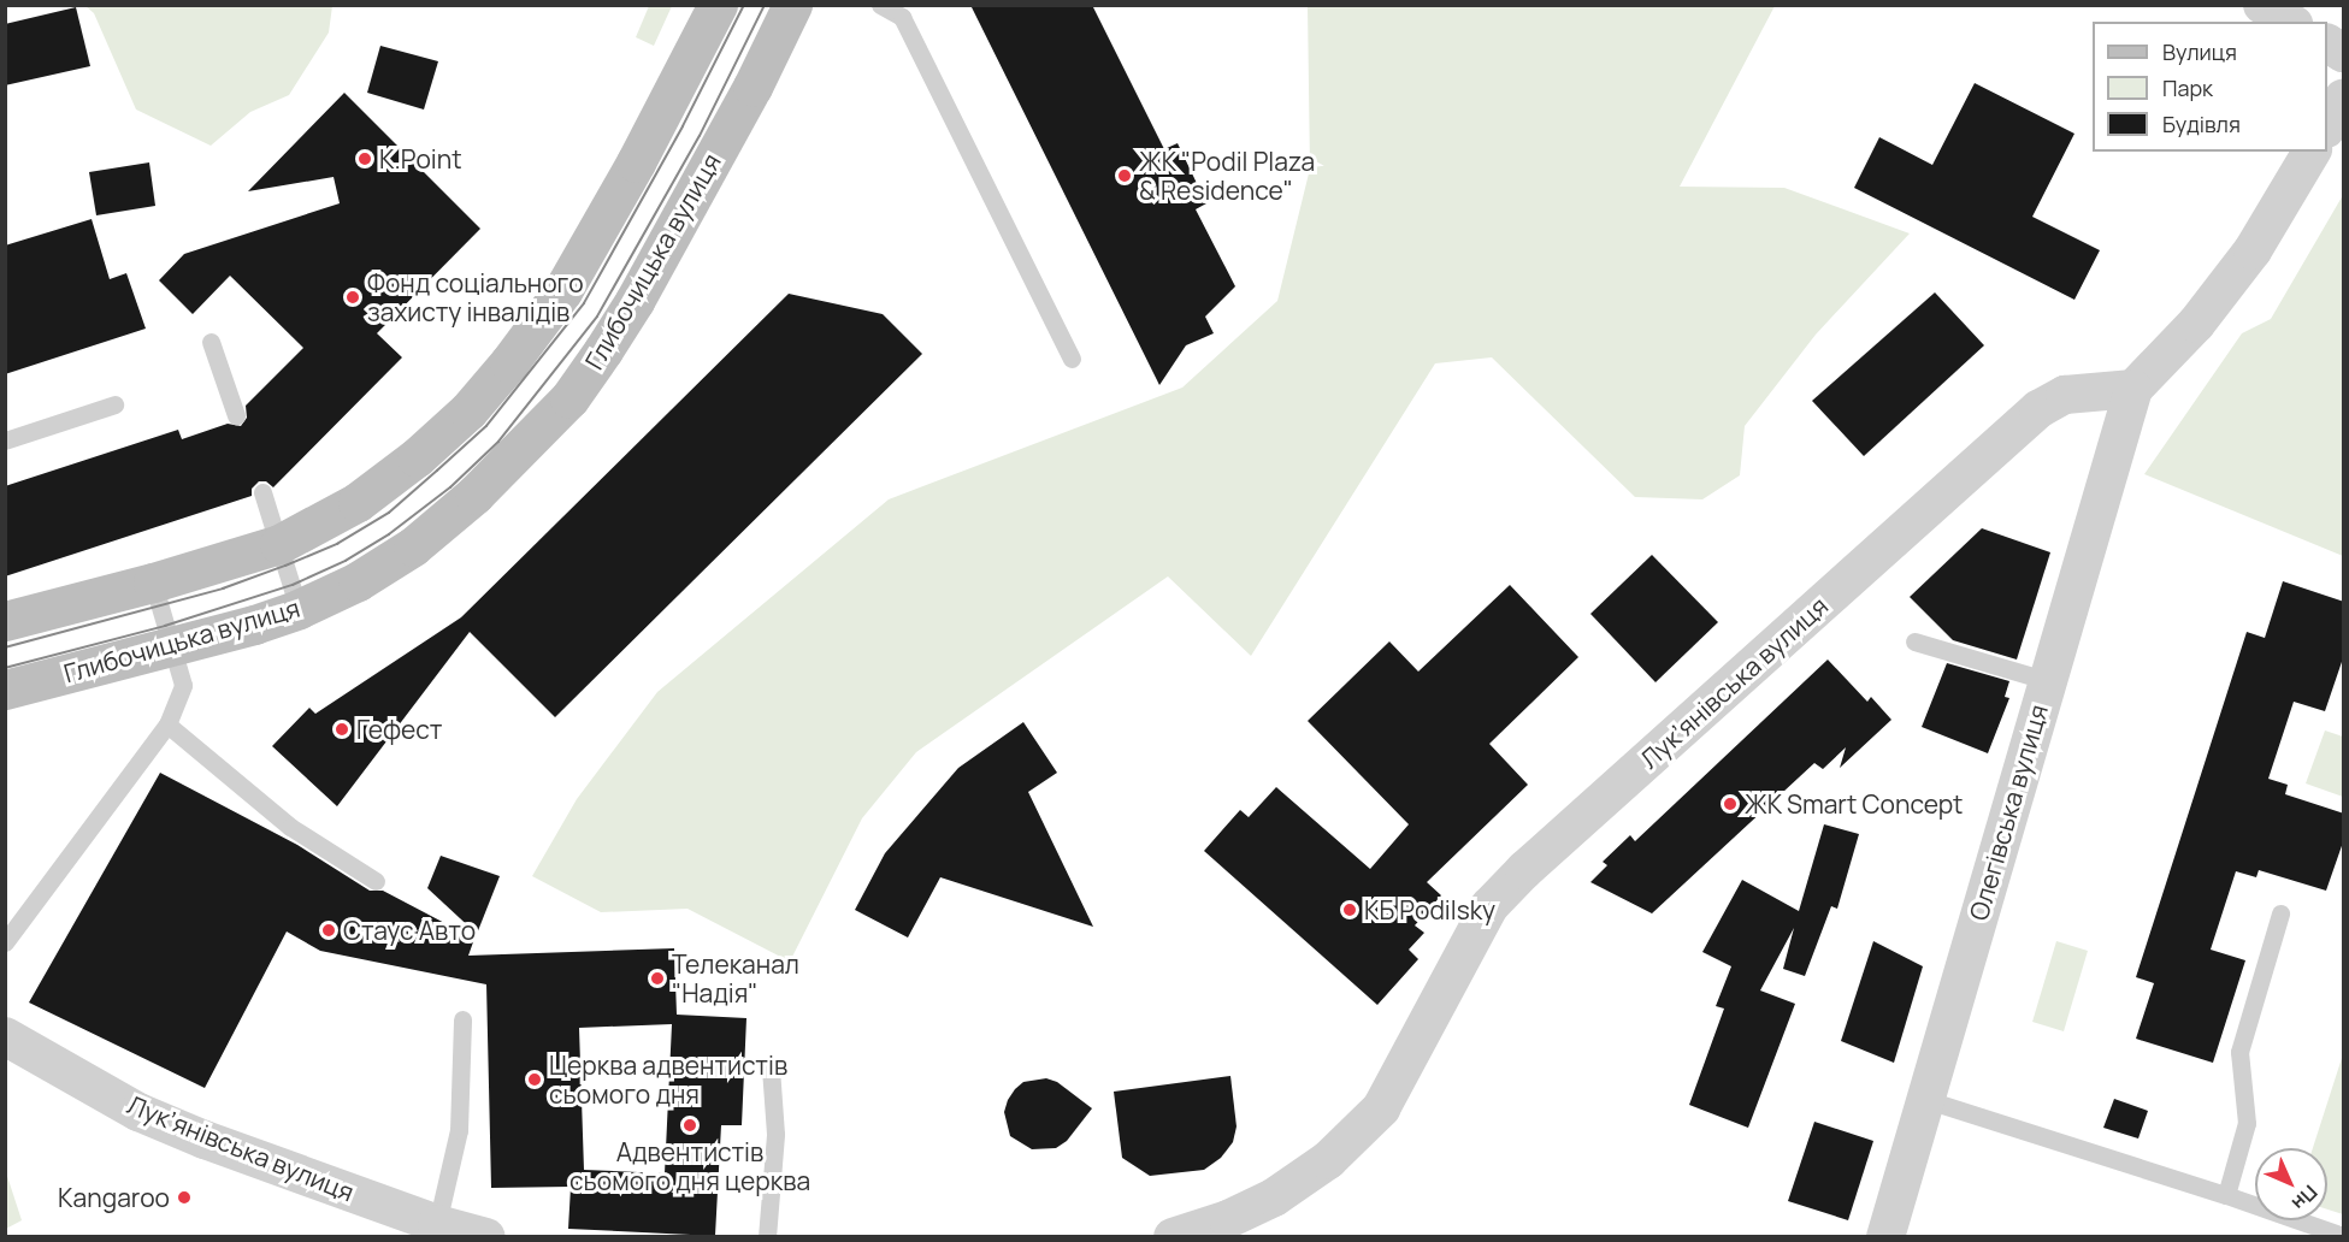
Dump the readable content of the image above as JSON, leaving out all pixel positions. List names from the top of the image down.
{
  "streets": {
    "main road": ["Глибочицька вулиця"],
    "street": ["Лукʼянівська вулиця", "Олегівська вулиця"]
  },
  "crossings": [
    ["Лукʼянівська вулиця", "Олегівська вулиця"]
  ],
  "places": [
    "K.Point",
    "ЖК \"Podil Plaza & Residence\"",
    "Фонд соціального захисту інвалідів",
    "Гефест",
    "ЖК Smart Concept",
    "КБ Podilsky",
    "Стаус Авто",
    "Телеканал \"Надія\"",
    "Церква адвентистів сьомого дня",
    "Адвентистів сьомого дня церква",
    "Kangaroo"
  ],
  "legend": ["Вулиця", "Парк", "Будівля"],
  "north": "bottom right"
}
